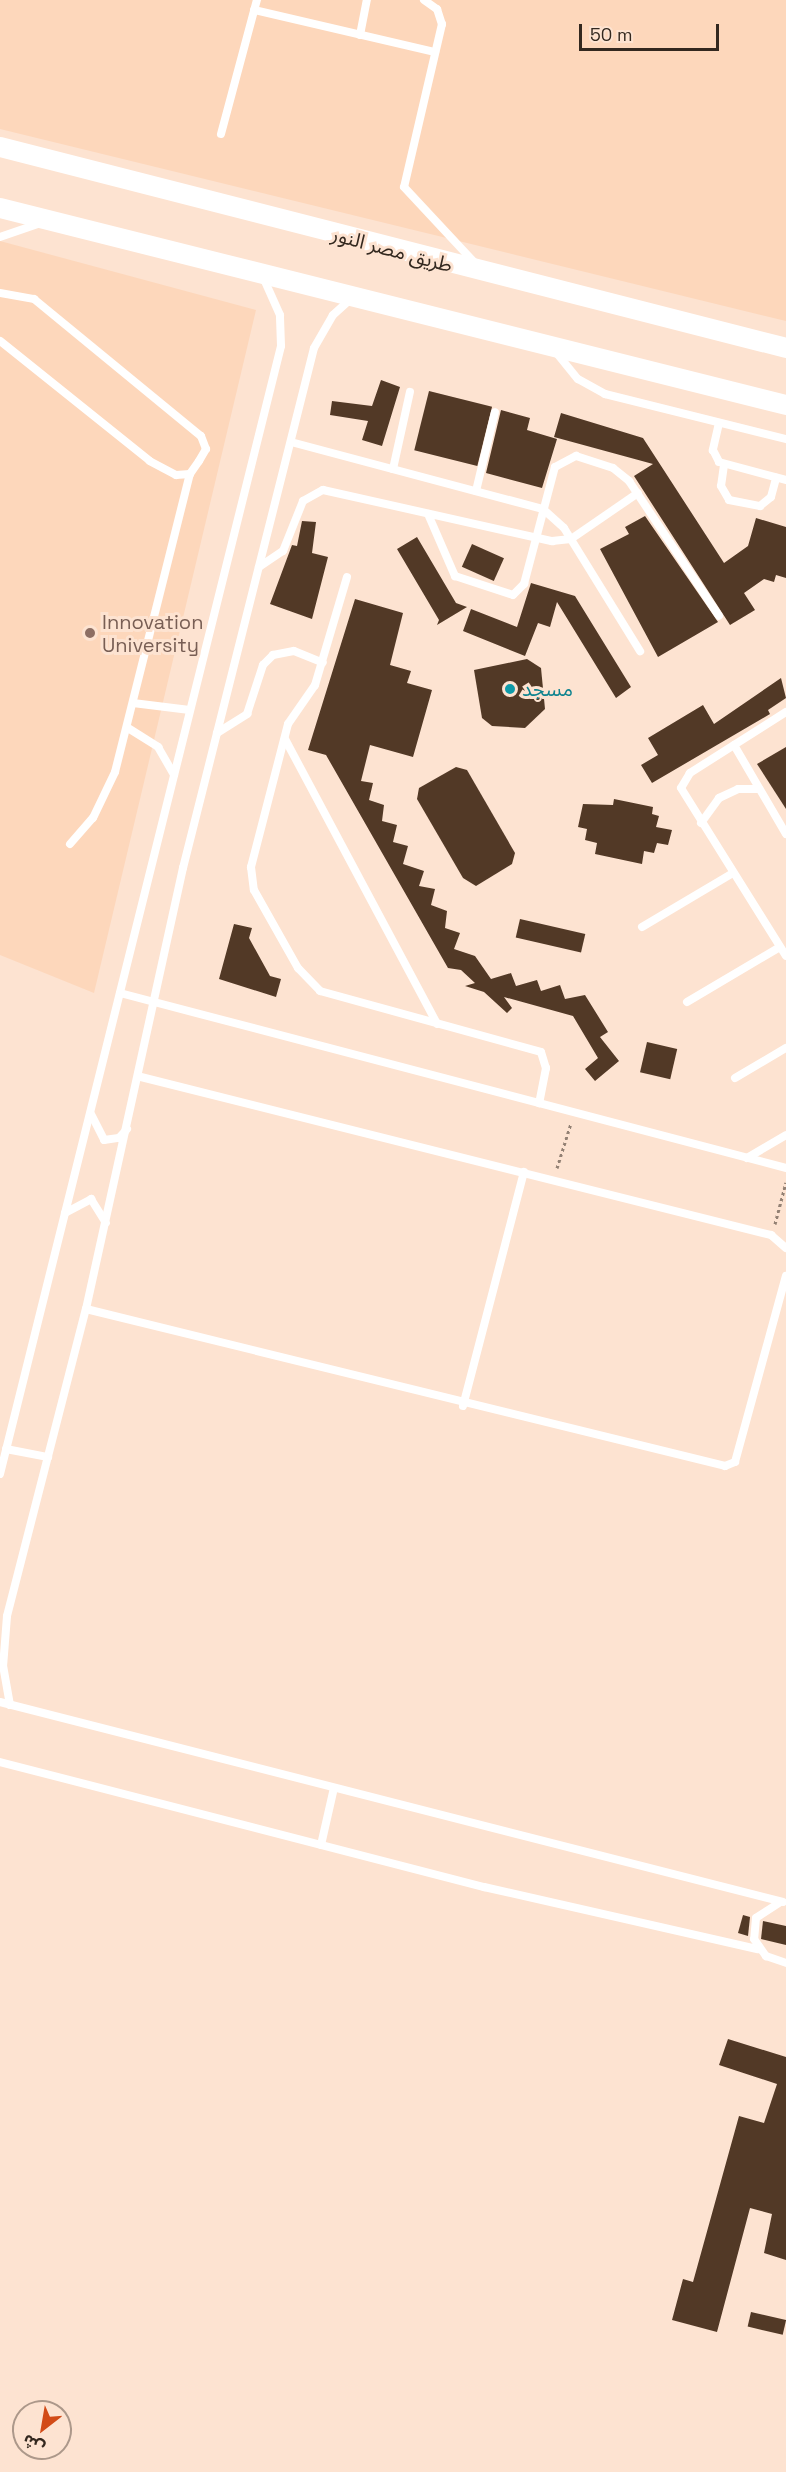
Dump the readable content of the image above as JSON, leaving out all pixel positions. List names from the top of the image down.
{
  "streets": {
    "street": ["طريق مصر النور"]
  },
  "places": ["Innovation University", "مسجد"],
  "scale_bar": "50 m",
  "north": "bottom left"
}
